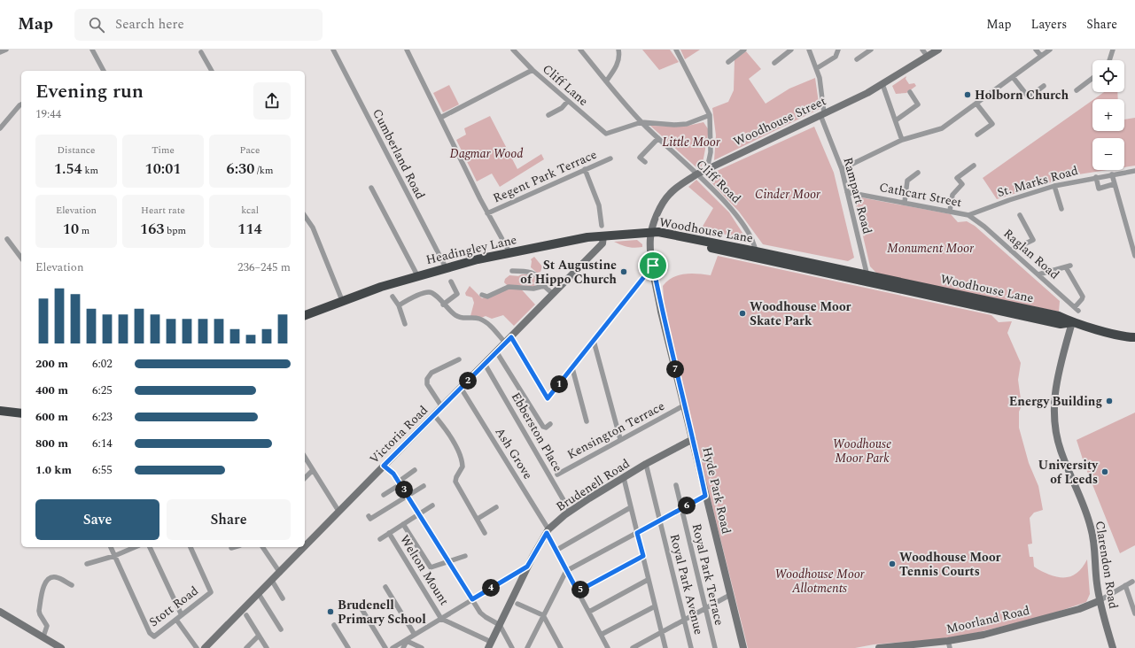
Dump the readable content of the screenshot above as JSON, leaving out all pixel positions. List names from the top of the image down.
{
  "streets": {
    "highway": ["Woodhouse Lane", "Headingley Lane"],
    "street": [
      "Cliff Lane",
      "Woodhouse Street",
      "Cumberland Road",
      "Regent Park Terrace",
      "Cliff Road",
      "St. Marks Road",
      "Cathcart Street",
      "Rampart Road",
      "Raglan Road",
      "Kensington Terrace",
      "Ebberston Place",
      "Victoria Road",
      "Ash Grove",
      "Brudenell Road",
      "Hyde Park Road",
      "Clarendon Road",
      "Welton Mount",
      "Royal Park Terrace",
      "Royal Park Avenue",
      "Stott Road",
      "Moorland Road"
    ]
  },
  "crossings": [
    ["Cliff Lane", "Cliff Road"],
    ["Woodhouse Street", "Cliff Road"],
    ["Woodhouse Street", "Rampart Road"],
    ["Woodhouse Street", "Woodhouse Lane"],
    ["Woodhouse Street", "Headingley Lane"],
    ["Woodhouse Street", "Hyde Park Road"],
    ["Cumberland Road", "Headingley Lane"],
    ["Cliff Road", "Woodhouse Lane"],
    ["St. Marks Road", "Cathcart Street"],
    ["St. Marks Road", "Raglan Road"],
    ["Cathcart Street", "Rampart Road"],
    ["Cathcart Street", "Raglan Road"],
    ["Rampart Road", "Woodhouse Lane"],
    ["Woodhouse Lane", "Headingley Lane"],
    ["Woodhouse Lane", "Hyde Park Road"],
    ["Woodhouse Lane", "Clarendon Road"],
    ["Headingley Lane", "Victoria Road"],
    ["Headingley Lane", "Hyde Park Road"],
    ["Kensington Terrace", "Hyde Park Road"],
    ["Ebberston Place", "Victoria Road"],
    ["Ebberston Place", "Brudenell Road"],
    ["Victoria Road", "Ash Grove"],
    ["Ash Grove", "Brudenell Road"],
    ["Brudenell Road", "Hyde Park Road"],
    ["Brudenell Road", "Royal Park Avenue"],
    ["Clarendon Road", "Moorland Road"]
  ],
  "parks": [
    "Little Moor",
    "Dagmar Wood",
    "Cinder Moor",
    "Monument Moor",
    "Woodhouse Moor Park",
    "Woodhouse Moor Allotments"
  ],
  "places": [
    "Holborn Church",
    "St Augustine of Hippo Church",
    "Woodhouse Moor Skate Park",
    "Energy Building",
    "University of Leeds",
    "Woodhouse Moor Tennis Courts",
    "Brudenell Primary School"
  ],
  "page": {
    "header": "Map",
    "search": "Search here",
    "nav": ["Map", "Layers", "Share"],
    "map_buttons": ["+", "−"],
    "heading": ["Evening run", "19:44"],
    "stats": [
      ["Distance", "1.54 km"],
      ["Time", "10:01"],
      ["Pace", "6:30 /km"],
      ["Elevation", "10 m"],
      ["Heart rate", "163 bpm"],
      ["kcal", "114"]
    ],
    "chart": ["Elevation", "236–245 m"],
    "list": [
      {
        "name": "200 m",
        "note": "6:02"
      },
      {
        "name": "400 m",
        "note": "6:25"
      },
      {
        "name": "600 m",
        "note": "6:23"
      },
      {
        "name": "800 m",
        "note": "6:14"
      },
      {
        "name": "1.0 km",
        "note": "6:55"
      }
    ],
    "pins": [
      "7",
      "2",
      "1",
      "3",
      "6",
      "4",
      "5"
    ],
    "buttons": ["Save", "Share"]
  }
}
